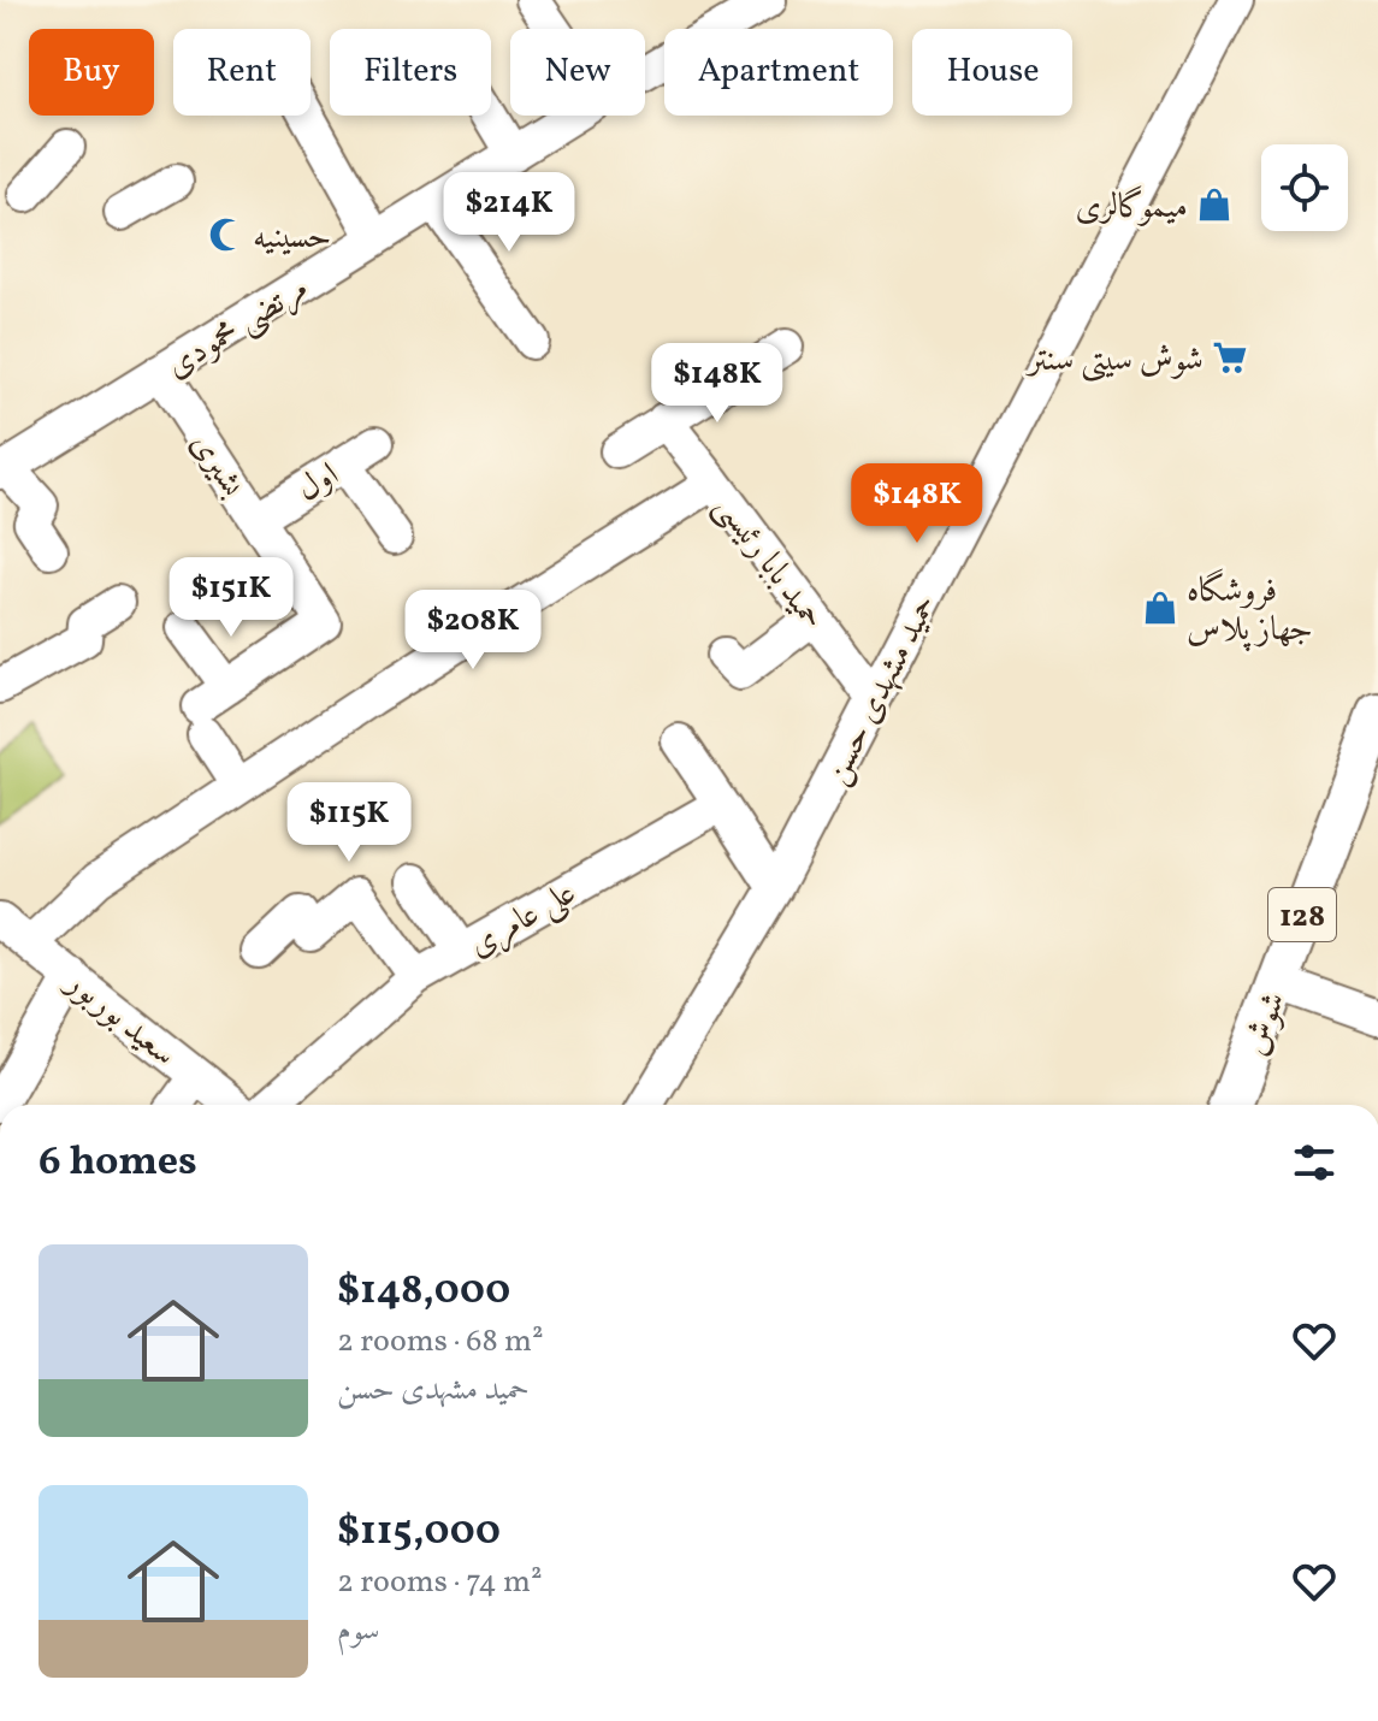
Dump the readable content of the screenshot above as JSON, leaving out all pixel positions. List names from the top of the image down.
{
  "streets": {
    "main road": ["128", "شوش"],
    "street": [
      "مرتضی محمودی",
      "بشیری",
      "اول",
      "حمید بابا رئیسی",
      "حمید مشهدی حسن",
      "علی عامری",
      "سعید بوربور"
    ]
  },
  "crossings": [
    ["مرتضی محمودی", "بشیری"],
    ["بشیری", "اول"],
    ["حمید بابا رئیسی", "حمید مشهدی حسن"],
    ["حمید بابا رئیسی", "سعید بوربور"]
  ],
  "places": {
    "shop": ["میموگالری", "فروشگاه جهاز پلاس"],
    "mosque": ["حسینیه"],
    "supermarket": ["شوش سیتی سنتر"]
  },
  "page": {
    "chip": [
      "Buy",
      "Rent",
      "Filters",
      "New",
      "Apartment",
      "House"
    ],
    "price": [
      "$214K",
      "$148K",
      "$148K",
      "$151K",
      "$208K",
      "$115K"
    ],
    "heading": "6 homes",
    "list": [
      {
        "name": "$148,000",
        "note": "2 rooms · 68 m² · حمید مشهدی حسن"
      },
      {
        "name": "$115,000",
        "note": "2 rooms · 74 m² · سوم"
      }
    ]
  }
}
